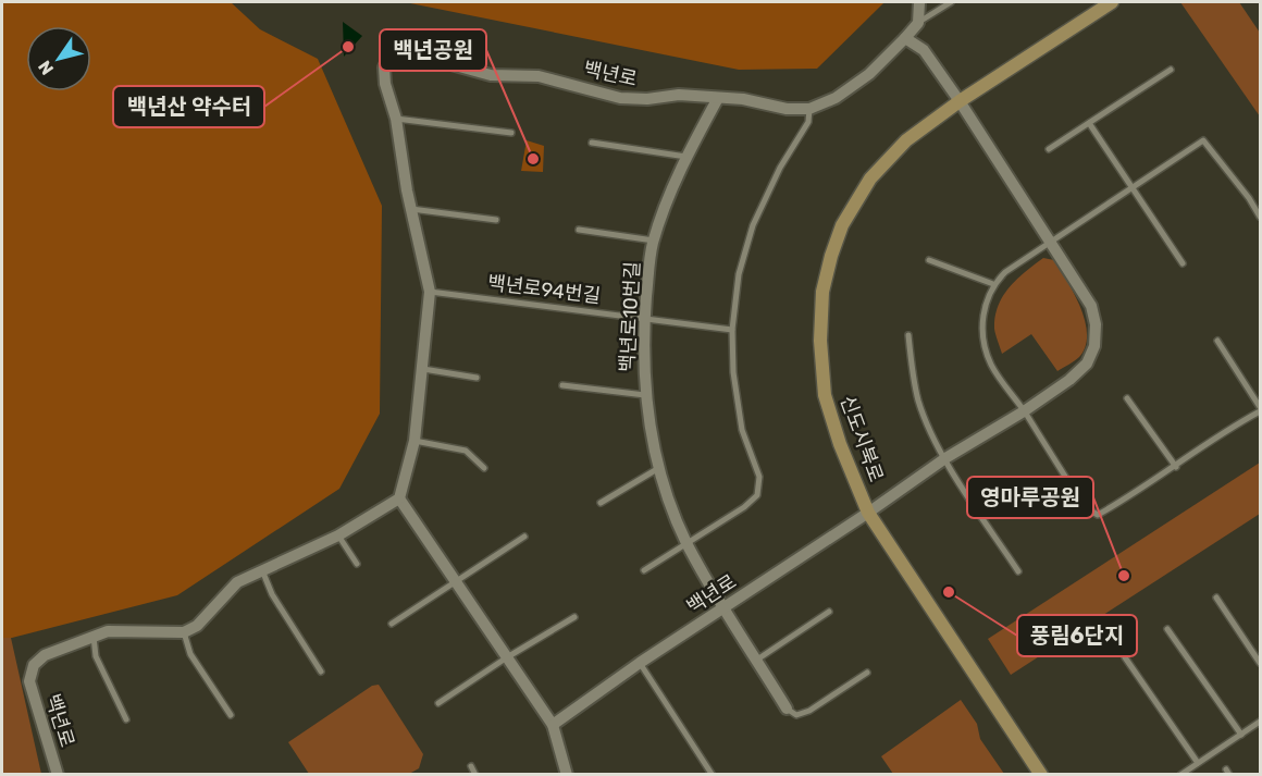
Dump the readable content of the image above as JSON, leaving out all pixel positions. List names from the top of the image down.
{
  "streets": {
    "street": ["백년로", "백년로10번길", "신도시북로"],
    "lane": ["백년로94번길"]
  },
  "crossings": [
    ["백년로", "백년로94번길"],
    ["백년로", "백년로10번길"],
    ["백년로", "신도시북로"],
    ["백년로94번길", "백년로10번길"]
  ],
  "places": [
    "백년산 약수터",
    "백년공원",
    "영마루공원",
    "풍림6단지"
  ],
  "north": "bottom left"
}
